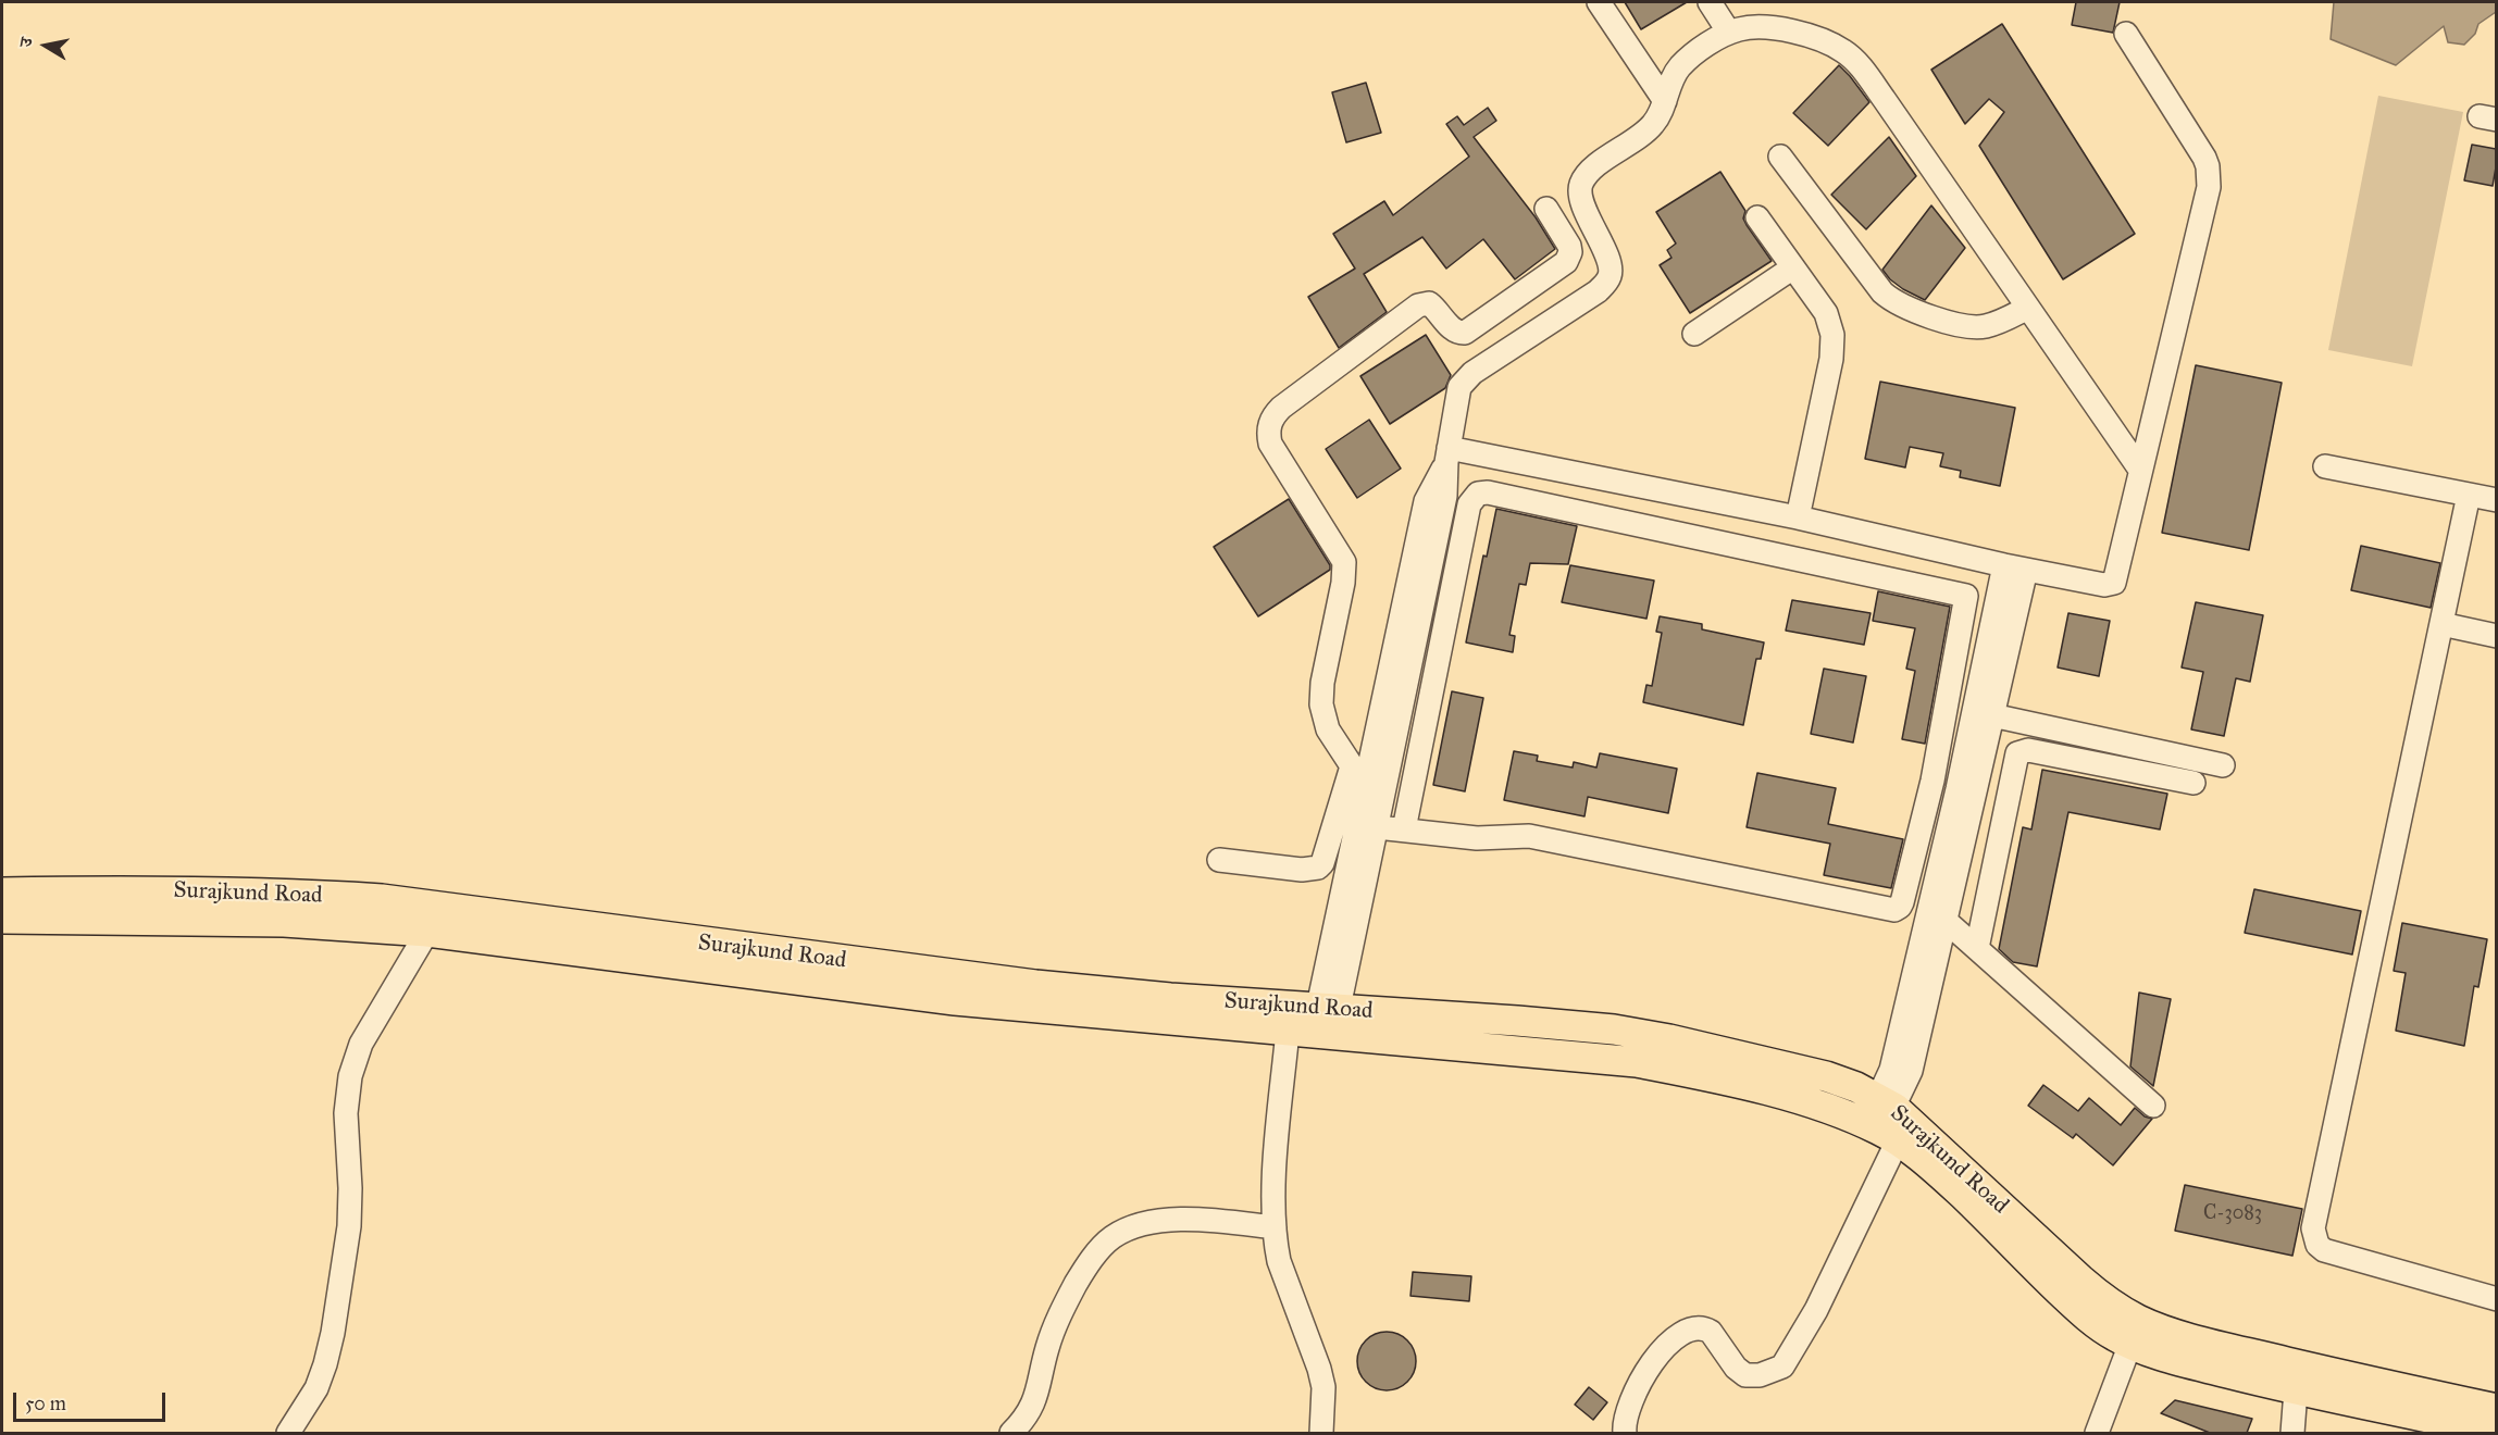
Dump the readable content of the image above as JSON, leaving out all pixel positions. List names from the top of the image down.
{
  "streets": {
    "main road": ["Surajkund Road"]
  },
  "house_numbers": ["C-3083"],
  "scale_bar": "50 m",
  "north": "left"
}
